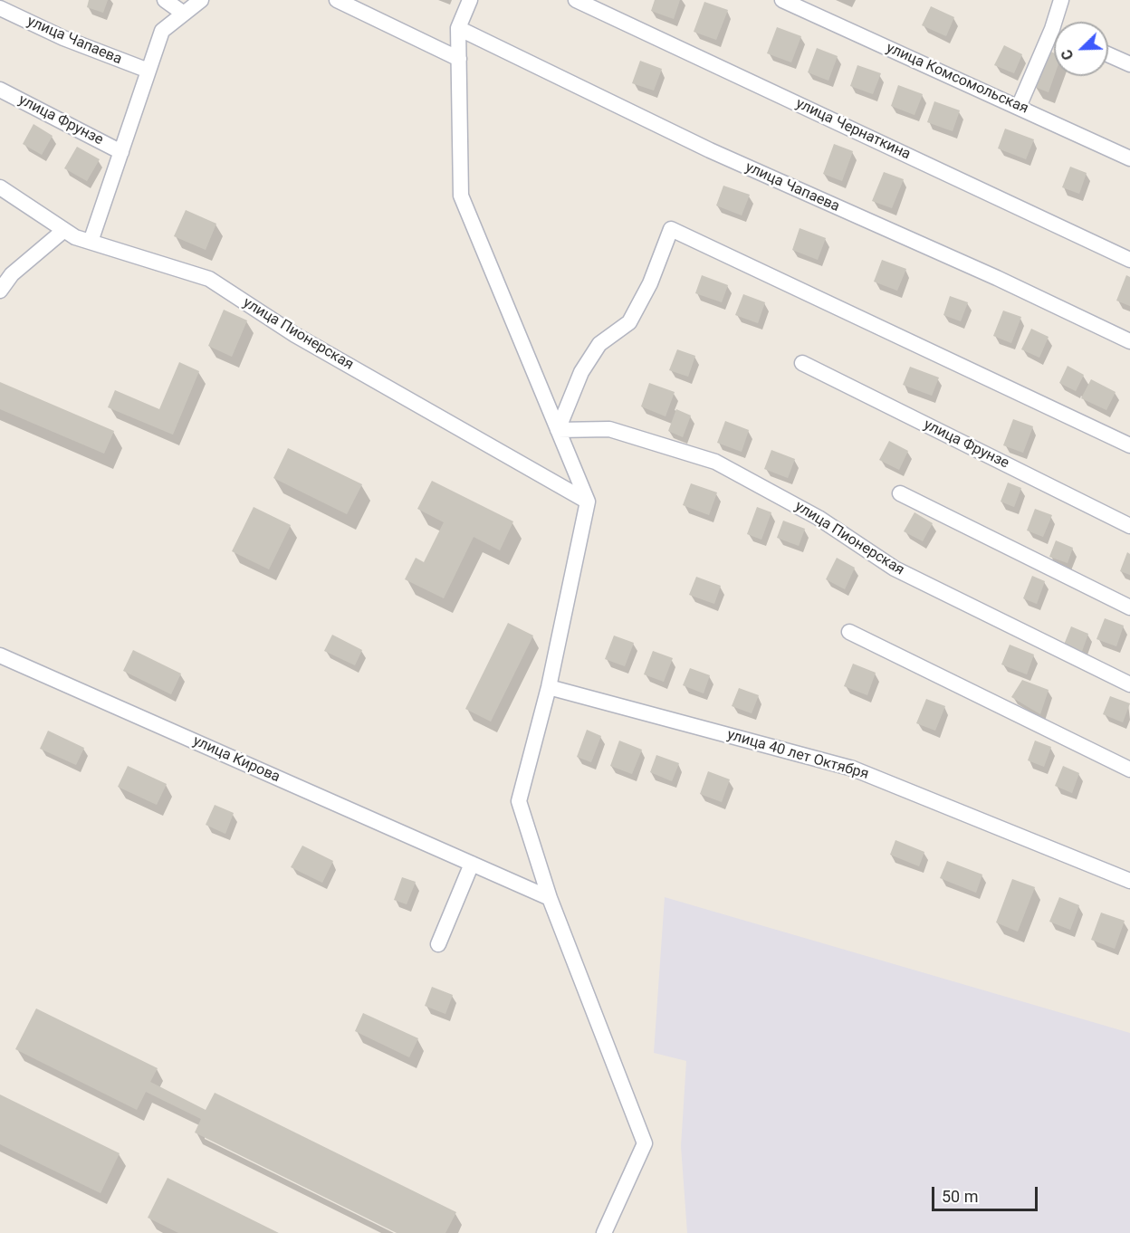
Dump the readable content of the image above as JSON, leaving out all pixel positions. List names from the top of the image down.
{
  "streets": {
    "street": [
      "улица Чапаева",
      "улица Комсомольская",
      "улица Фрунзе",
      "улица Чернаткина",
      "улица Пионерская",
      "улица 40 лет Октября",
      "улица Кирова"
    ]
  },
  "scale_bar": "50 m",
  "north": "bottom left"
}
